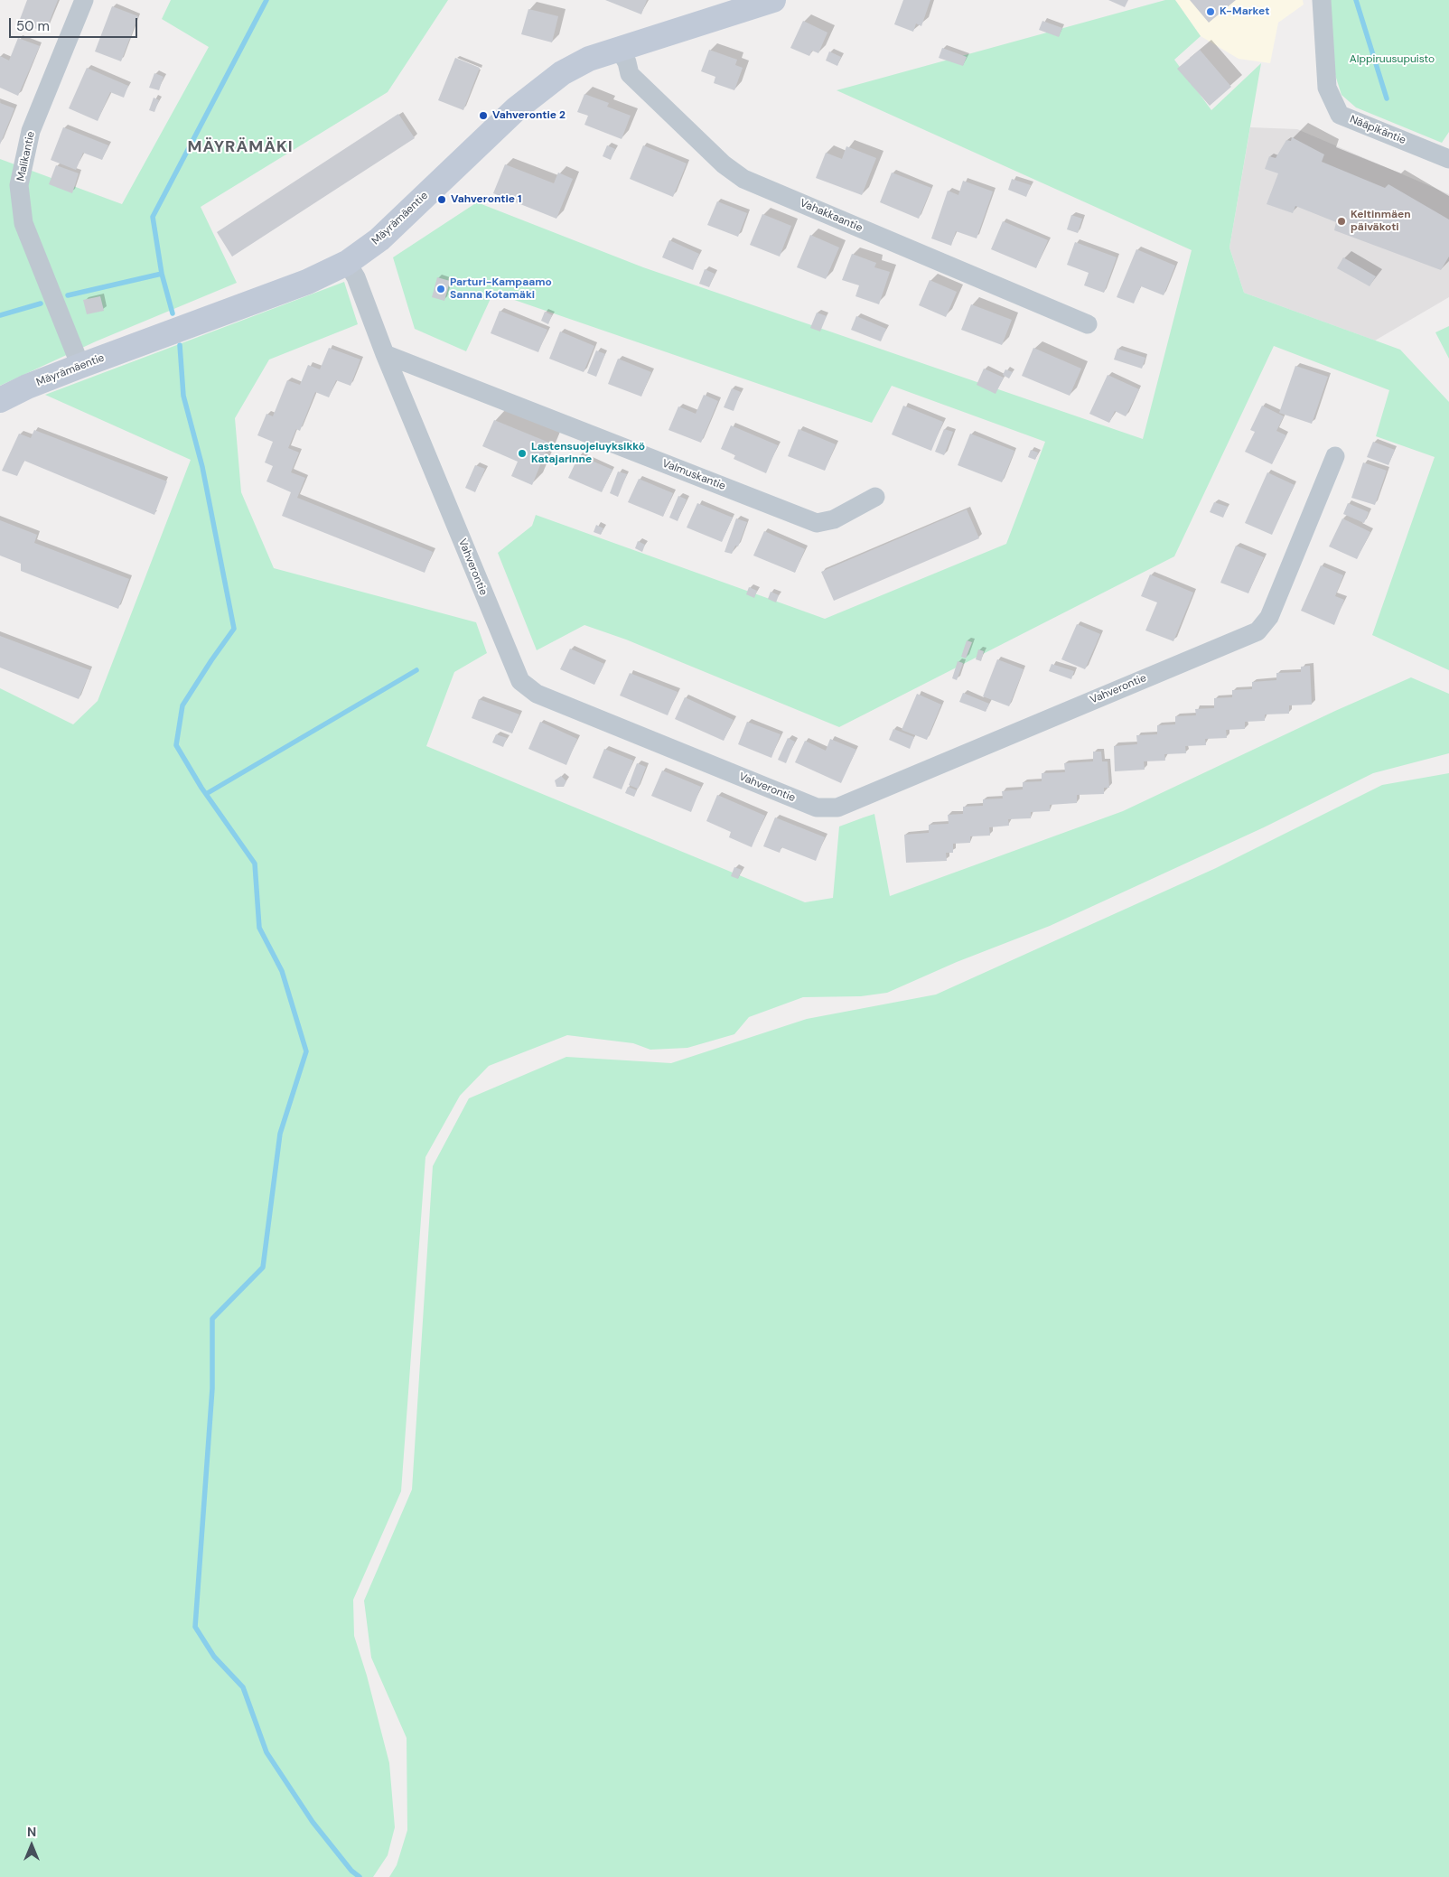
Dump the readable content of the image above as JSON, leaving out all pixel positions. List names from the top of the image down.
{
  "streets": {
    "street": [
      "Nääpikäntie",
      "Malikantie",
      "Vahakkaantie",
      "Mäyrämäentie",
      "Valmuskantie",
      "Vahverontie"
    ]
  },
  "crossings": [
    ["Malikantie", "Mäyrämäentie"],
    ["Vahakkaantie", "Mäyrämäentie"],
    ["Mäyrämäentie", "Vahverontie"],
    ["Valmuskantie", "Vahverontie"]
  ],
  "districts": ["MÄYRÄMÄKI"],
  "parks": ["Alppiruusupuisto"],
  "places": [
    "K-Market",
    "Vahverontie 2",
    "Vahverontie 1",
    "Keltinmäen päiväkoti",
    "Parturi-Kampaamo Sanna Kotamäki",
    "Lastensuojeluyksikkö Katajarinne"
  ],
  "scale_bar": "50 m",
  "north": "top"
}
